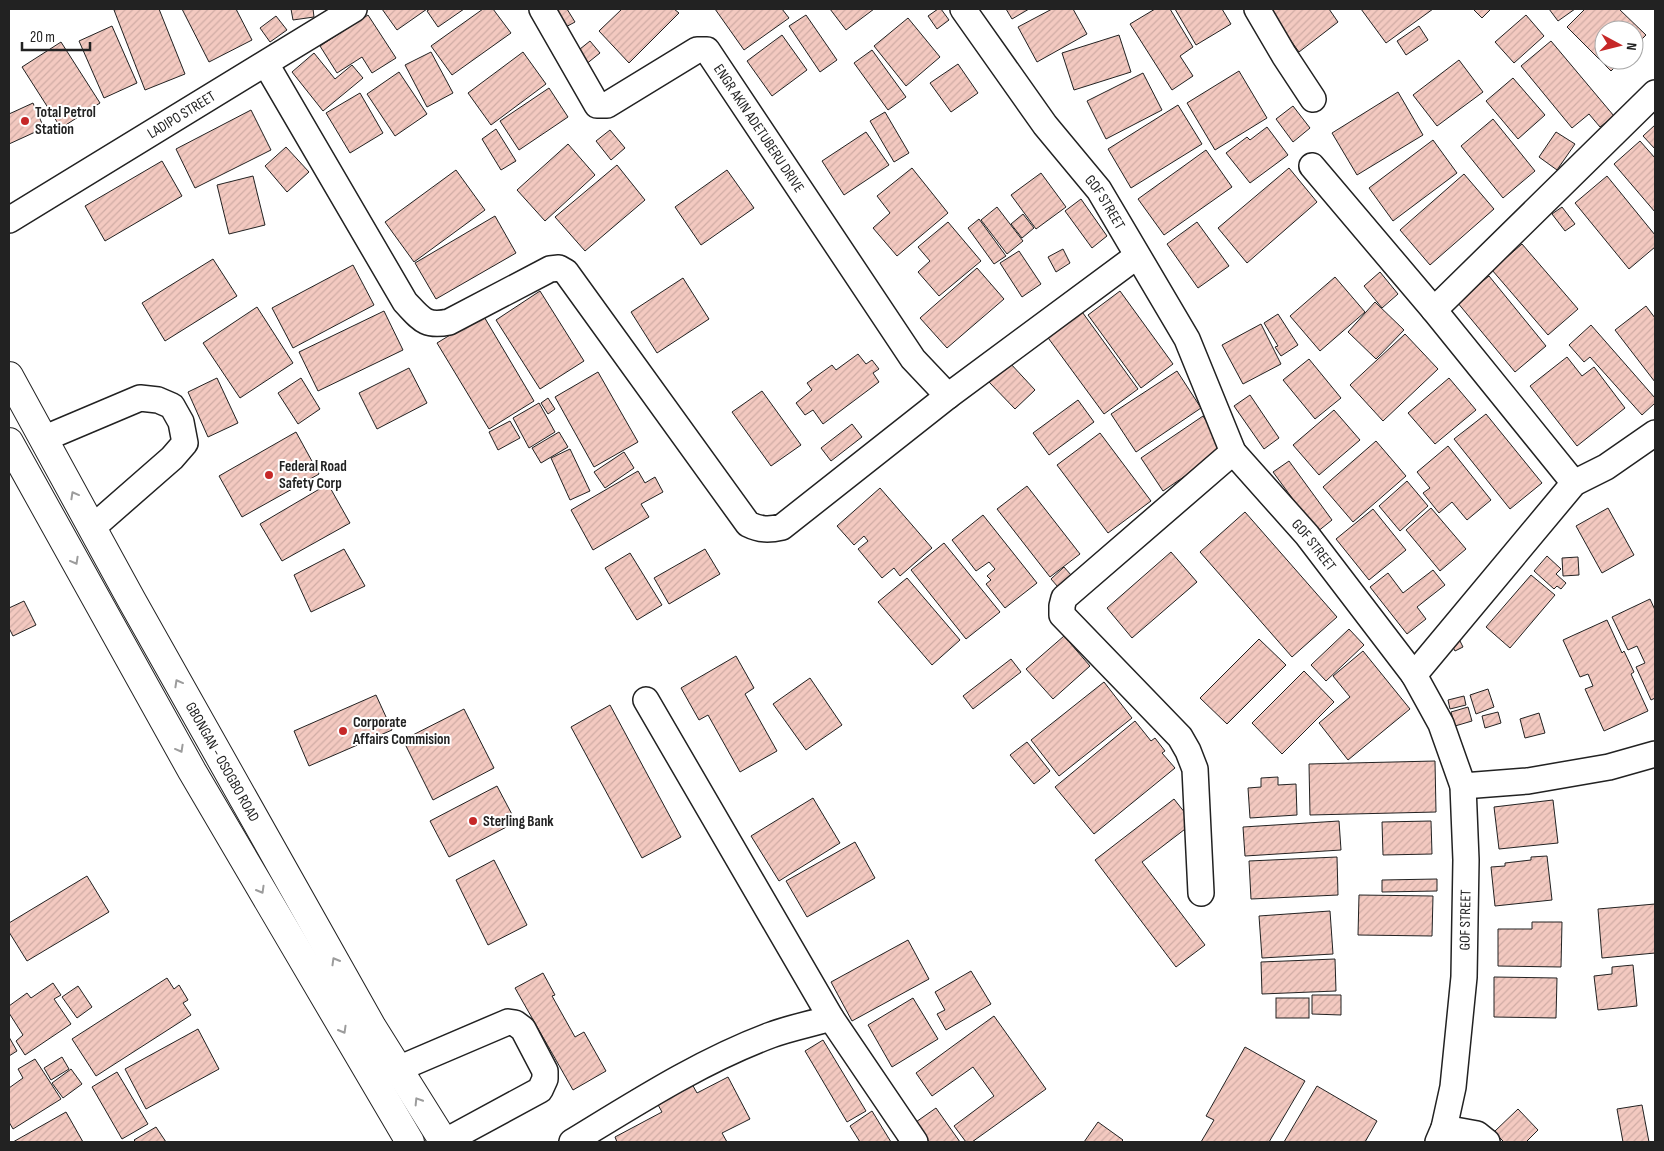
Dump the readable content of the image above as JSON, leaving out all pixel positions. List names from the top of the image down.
{
  "streets": {
    "main road": ["GBONGAN - OSOGBO ROAD"],
    "street": ["LADIPO STREET", "ENGR AKIN ADETUBERU DRIVE", "GOF STREET"]
  },
  "places": [
    "Total Petrol Station",
    "Federal Road Safety Corp",
    "Corporate Affairs Commision",
    "Sterling Bank"
  ],
  "scale_bar": "20 m",
  "north": "right"
}
